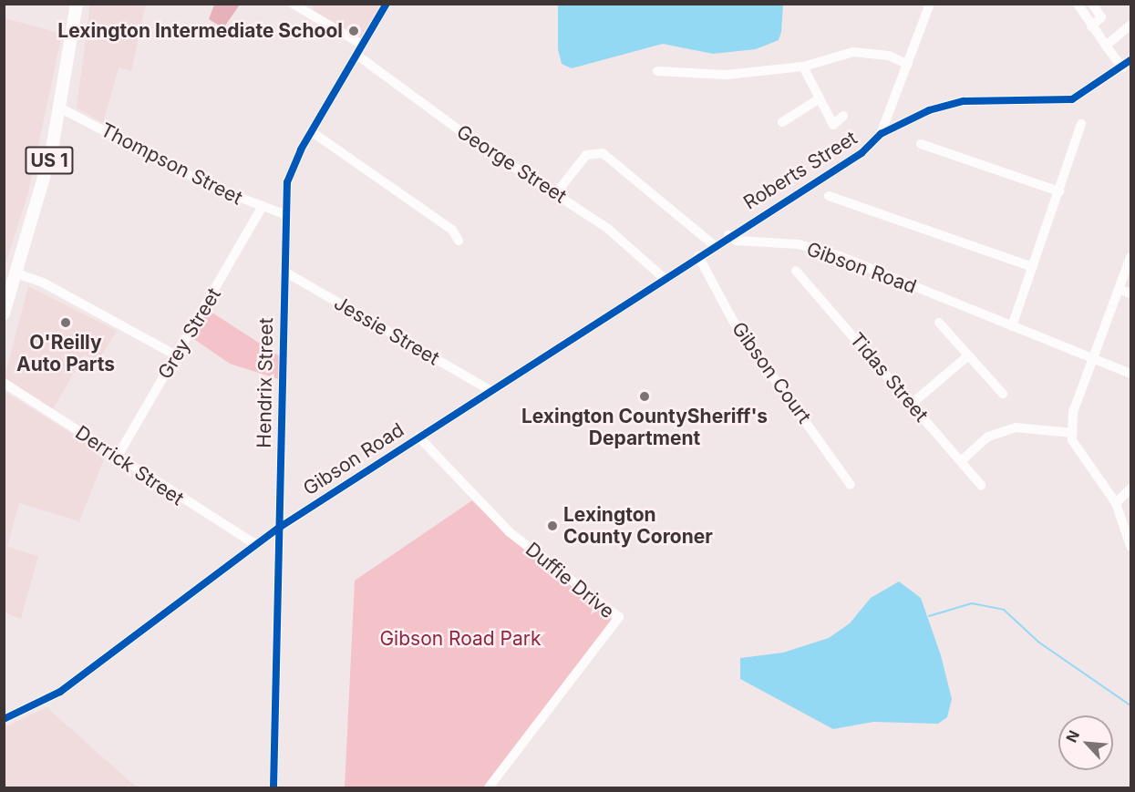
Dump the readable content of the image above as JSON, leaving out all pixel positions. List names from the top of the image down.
{
  "streets": {
    "main road": ["US 1"],
    "street": [
      "Thompson Street",
      "George Street",
      "Roberts Street",
      "Gibson Road",
      "Jessie Street",
      "Grey Street",
      "Gibson Court",
      "Tidas Street",
      "Hendrix Street",
      "Derrick Street",
      "Duffie Drive"
    ]
  },
  "crossings": [
    ["US 1", "Thompson Street"],
    ["Thompson Street", "Grey Street"],
    ["Thompson Street", "Hendrix Street"],
    ["George Street", "Gibson Road"],
    ["George Street", "Hendrix Street"],
    ["Roberts Street", "Gibson Road"],
    ["Gibson Road", "Jessie Street"],
    ["Gibson Road", "Gibson Court"],
    ["Gibson Road", "Hendrix Street"],
    ["Gibson Road", "Derrick Street"],
    ["Gibson Road", "Duffie Drive"],
    ["Jessie Street", "Hendrix Street"],
    ["Grey Street", "Derrick Street"]
  ],
  "parks": ["Gibson Road Park"],
  "places": [
    "Lexington Intermediate School",
    "O'Reilly Auto Parts",
    "Lexington CountySheriff's Department",
    "Lexington County Coroner"
  ],
  "north": "top left"
}
